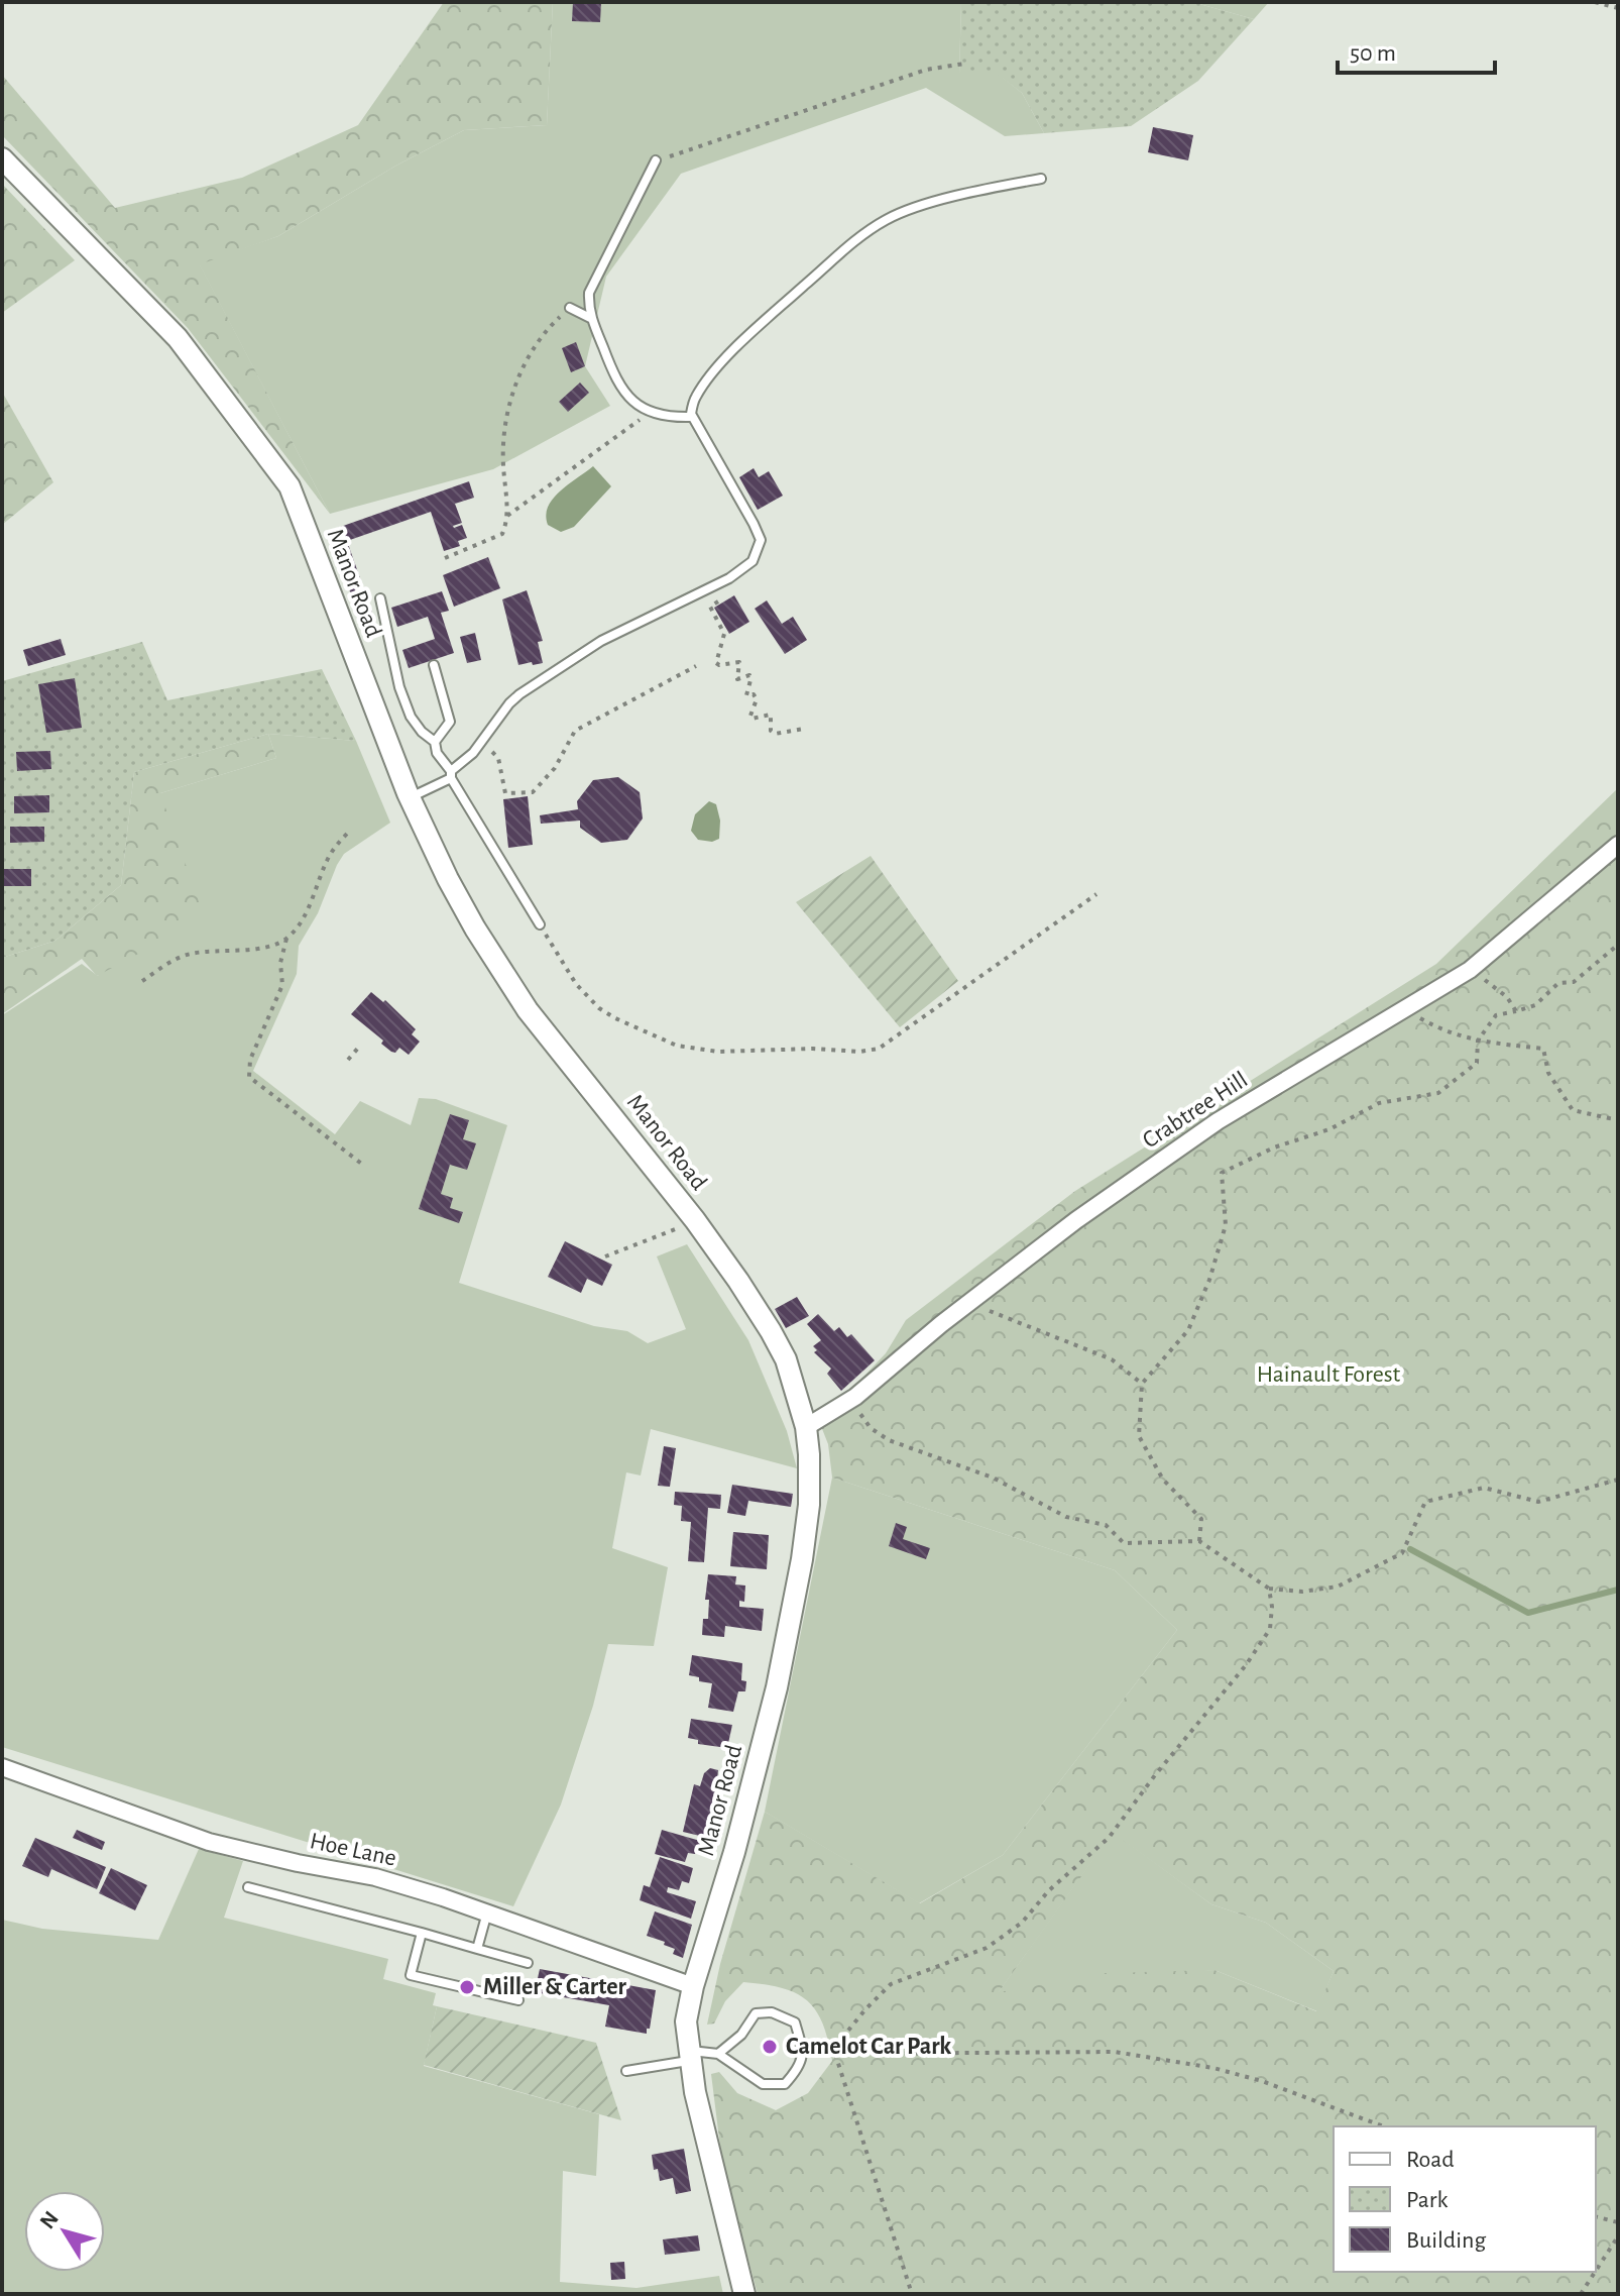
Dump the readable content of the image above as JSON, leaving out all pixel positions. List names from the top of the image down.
{
  "streets": {
    "street": ["Manor Road", "Crabtree Hill", "Hoe Lane"]
  },
  "crossings": [
    ["Manor Road", "Crabtree Hill"],
    ["Manor Road", "Hoe Lane"]
  ],
  "parks": ["Hainault Forest"],
  "places": ["Miller & Carter", "Camelot Car Park"],
  "legend": ["Road", "Park", "Building"],
  "scale_bar": "50 m",
  "north": "top left"
}
